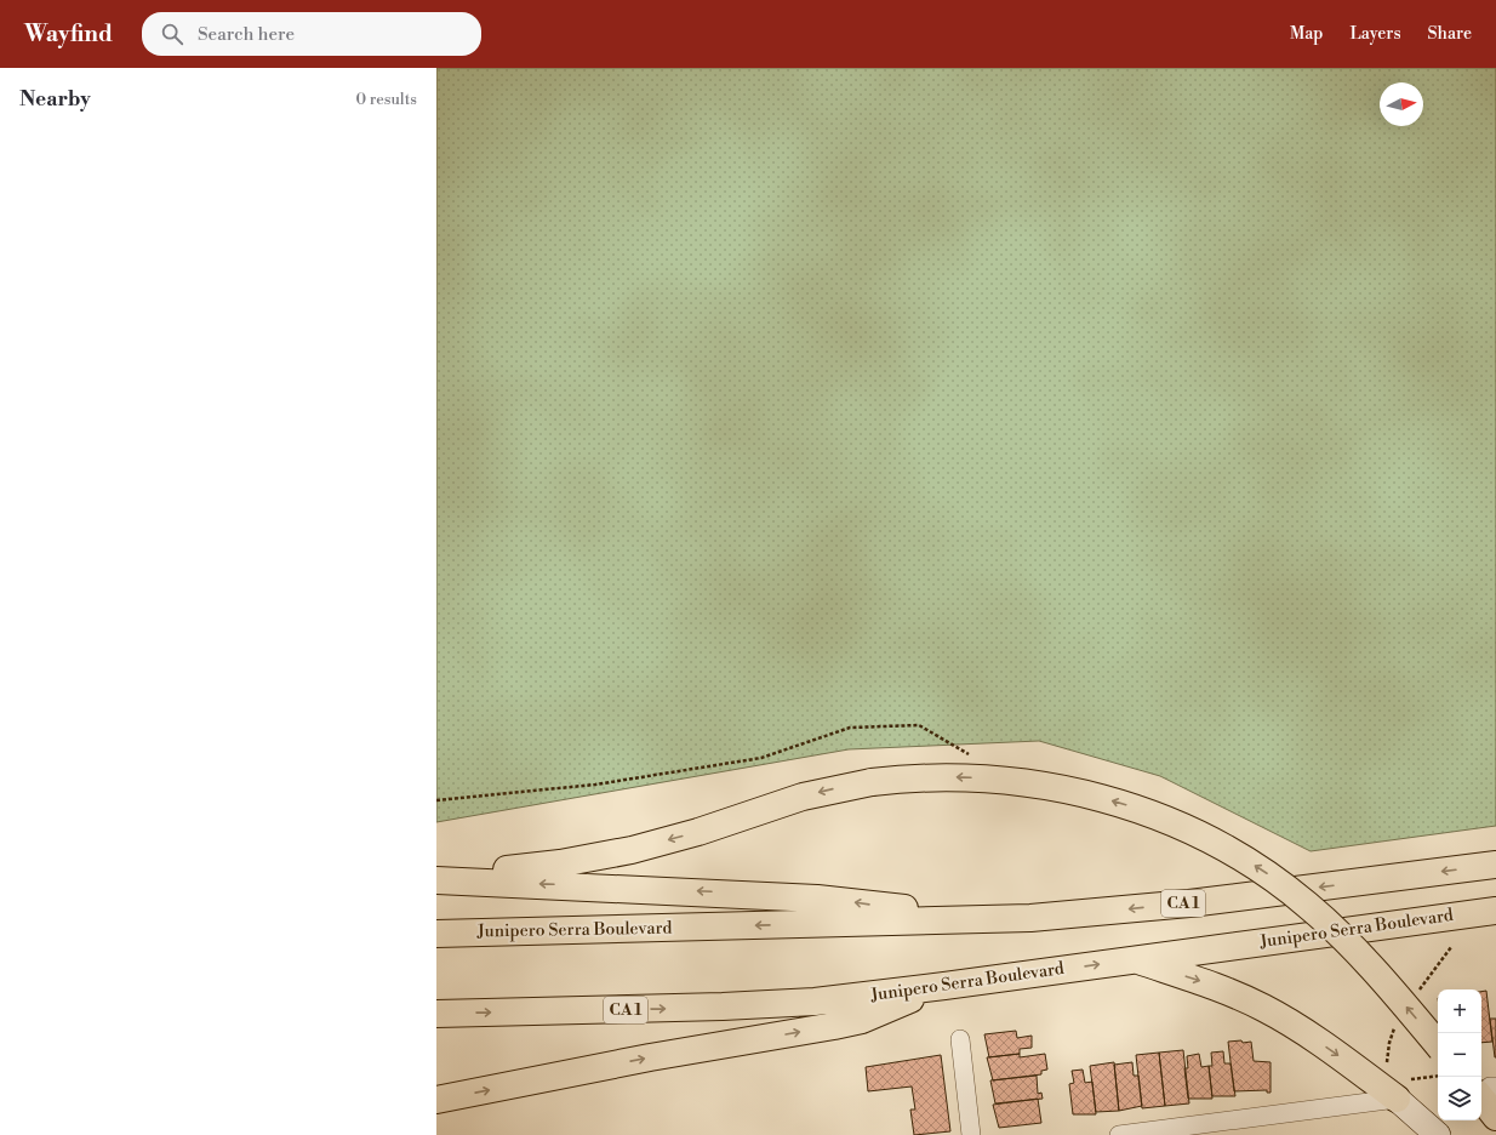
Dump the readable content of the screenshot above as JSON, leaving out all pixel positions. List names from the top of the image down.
{
  "streets": {
    "highway": ["CA 1", "Junipero Serra Boulevard"]
  },
  "north": "right",
  "page": {
    "header": "Wayfind",
    "search": "Search here",
    "nav": ["Map", "Layers", "Share"],
    "heading": ["Nearby", "0 results"],
    "map_buttons": ["+", "−"]
  }
}
